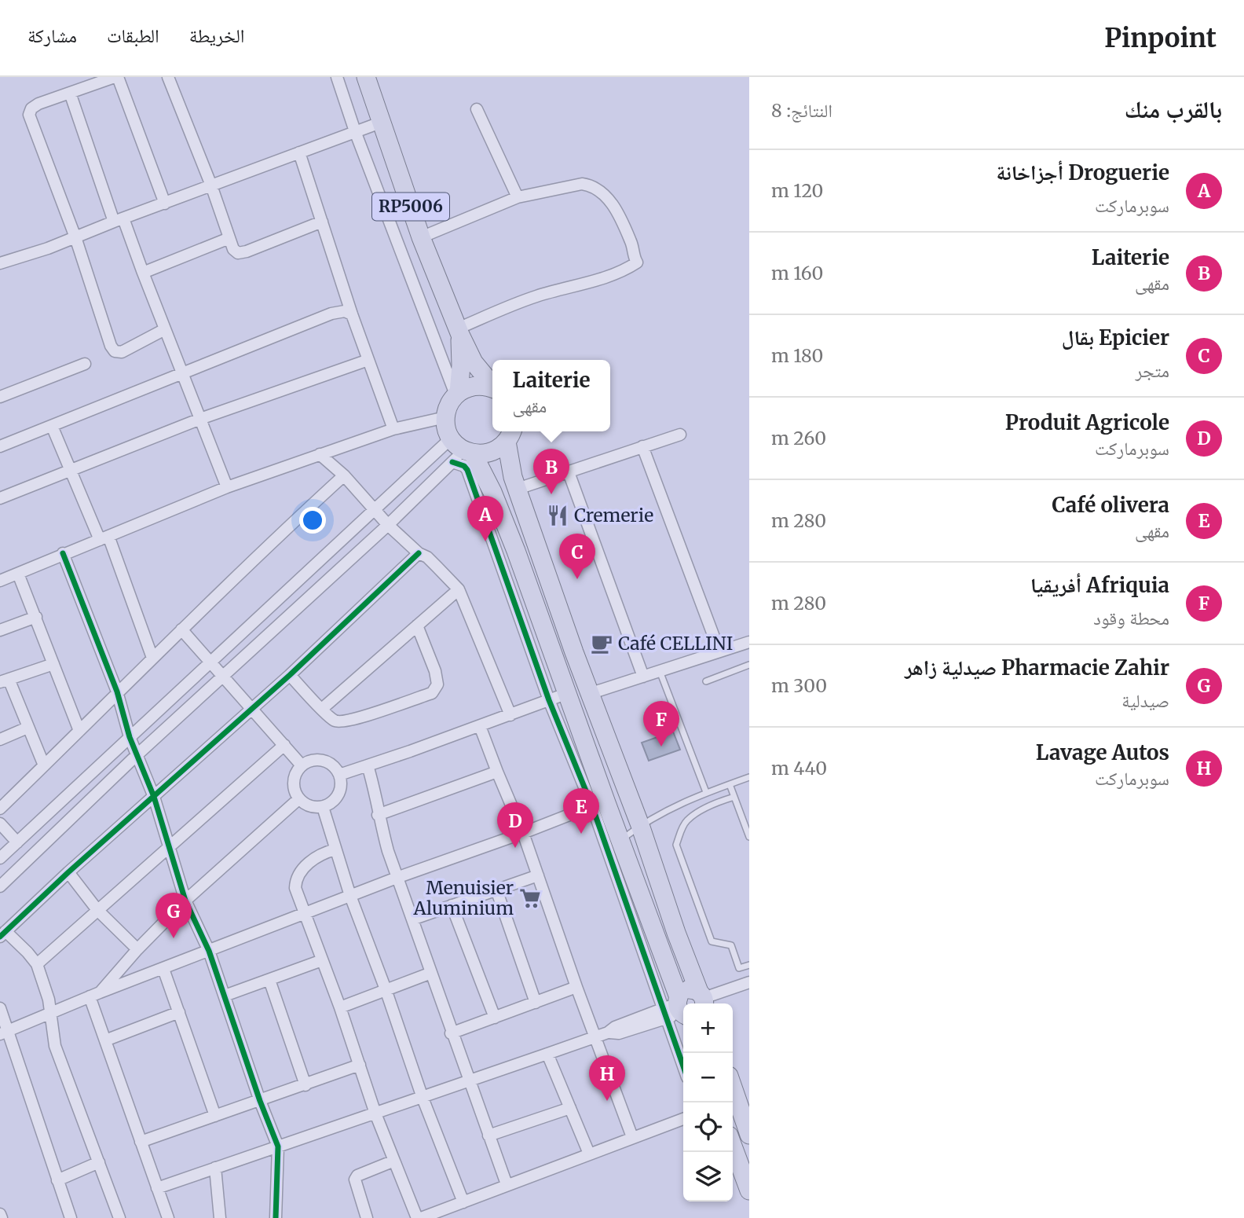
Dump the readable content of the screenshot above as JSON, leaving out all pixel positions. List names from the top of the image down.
{
  "streets": {
    "main road": ["RP5006"]
  },
  "places": {
    "restaurant": ["Cremerie"],
    "cafe": ["Café CELLINI"],
    "supermarket": ["Menuisier Aluminium"]
  },
  "page": {
    "header": "Pinpoint",
    "nav": ["الخريطة", "الطبقات", "مشاركة"],
    "heading": ["بالقرب منك", "النتائج: 8"],
    "list": [
      {
        "mark": "A",
        "name": "Droguerie أجزاخانة",
        "note": "سوبرماركت",
        "value": "120 m"
      },
      {
        "mark": "B",
        "name": "Laiterie",
        "note": "مقهى",
        "value": "160 m"
      },
      {
        "mark": "C",
        "name": "Epicier بقال",
        "note": "متجر",
        "value": "180 m"
      },
      {
        "mark": "D",
        "name": "Produit Agricole",
        "note": "سوبرماركت",
        "value": "260 m"
      },
      {
        "mark": "E",
        "name": "Café olivera",
        "note": "مقهى",
        "value": "280 m"
      },
      {
        "mark": "F",
        "name": "Afriquia أفريقيا",
        "note": "محطة وقود",
        "value": "280 m"
      },
      {
        "mark": "G",
        "name": "Pharmacie Zahir صيدلية زاهر",
        "note": "صيدلية",
        "value": "300 m"
      },
      {
        "mark": "H",
        "name": "Lavage Autos",
        "note": "سوبرماركت",
        "value": "440 m"
      }
    ],
    "popup": ["Laiterie", "مقهى"],
    "pins": [
      "B",
      "A",
      "C",
      "F",
      "E",
      "D",
      "G",
      "H"
    ],
    "map_buttons": ["+", "−"]
  }
}
